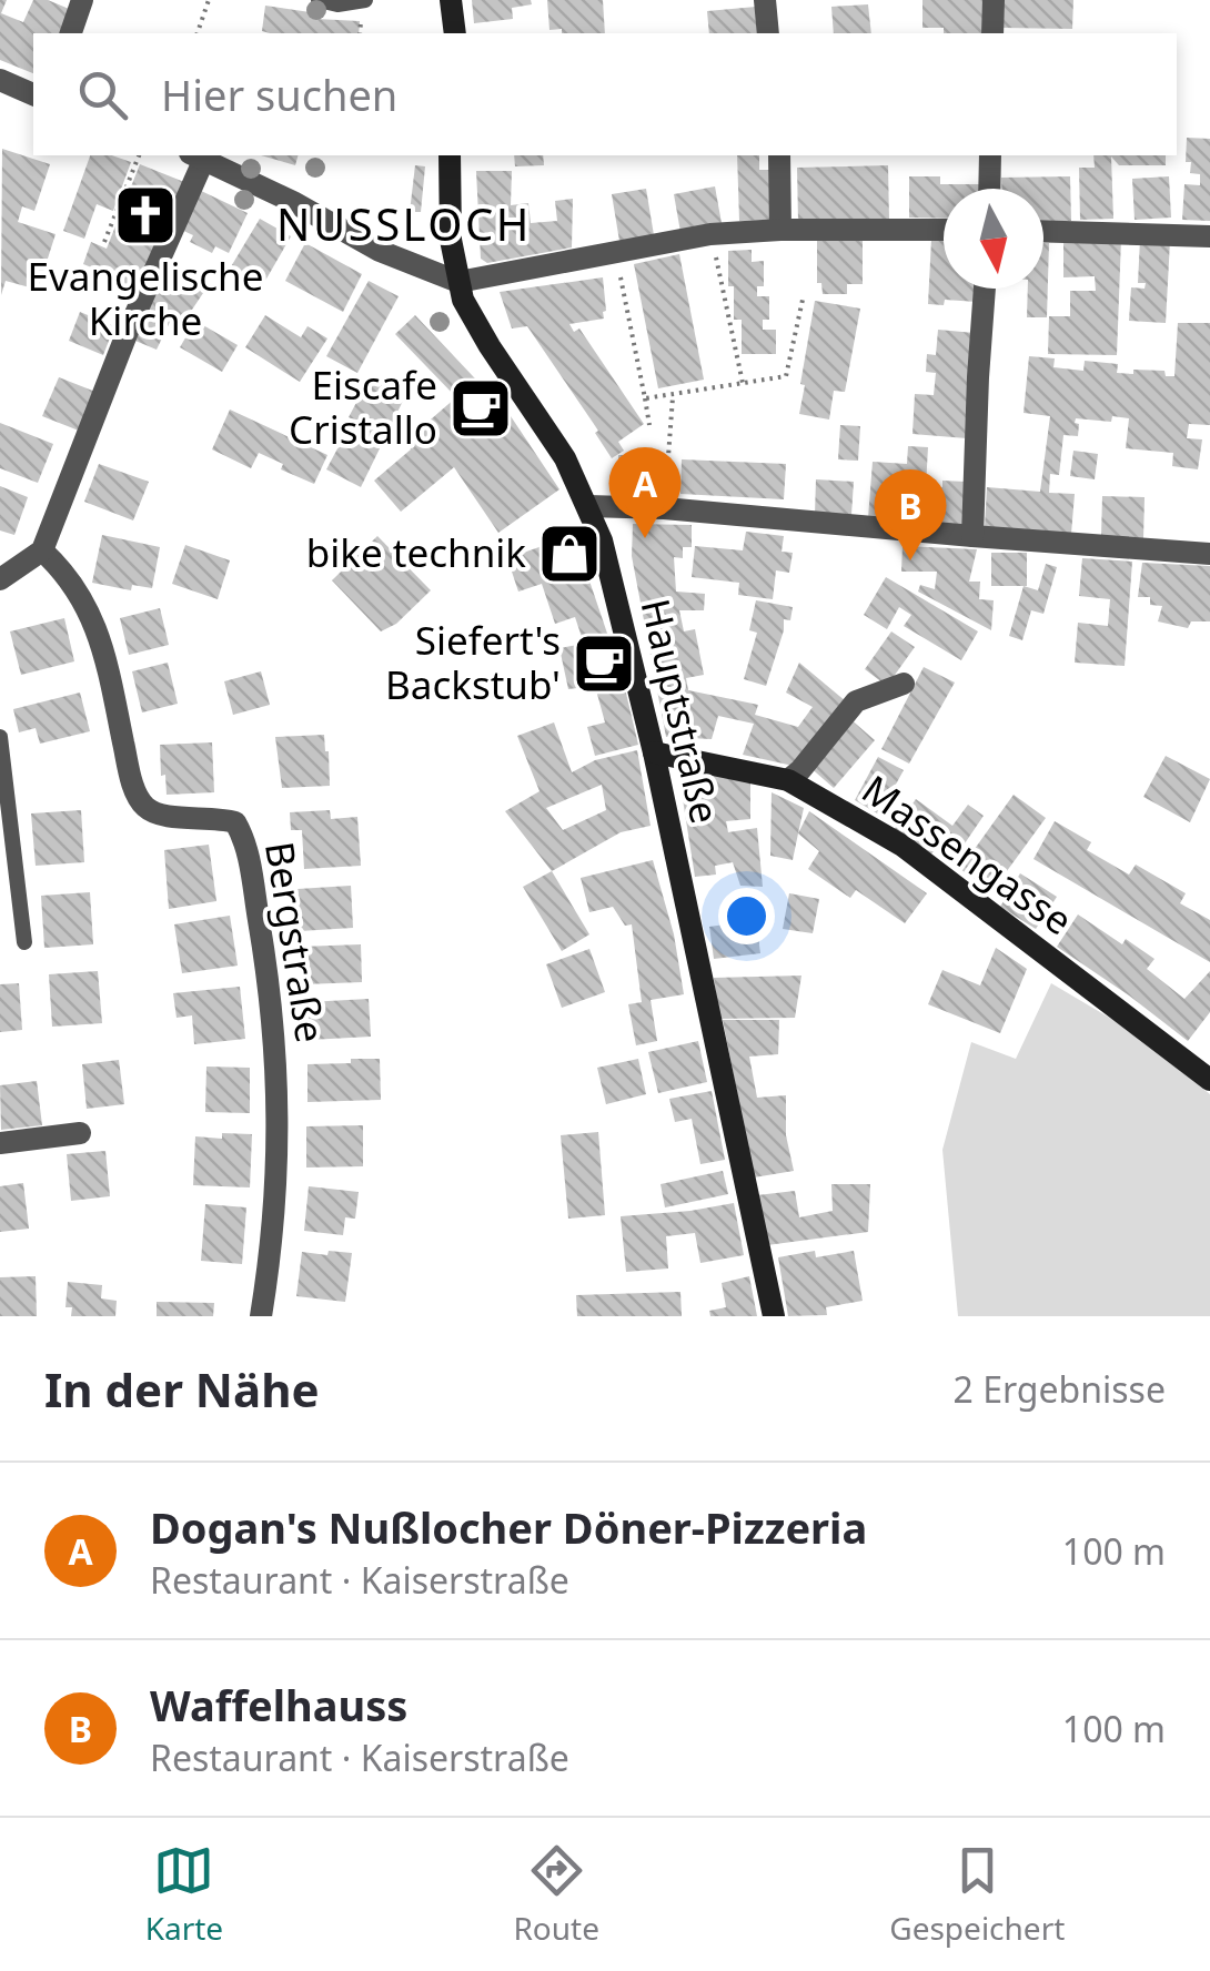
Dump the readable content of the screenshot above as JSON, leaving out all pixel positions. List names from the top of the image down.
{
  "streets": {
    "main road": ["Hauptstraße", "Massengasse"],
    "street": ["Bergstraße"]
  },
  "crossings": [
    ["Hauptstraße", "Massengasse"]
  ],
  "districts": ["NUSSLOCH"],
  "places": {
    "church": ["Evangelische Kirche"],
    "cafe": ["Eiscafe Cristallo", "Siefert's Backstub'"],
    "shop": ["bike technik"]
  },
  "north": "bottom",
  "page": {
    "search": "Hier suchen",
    "pins": ["A", "B"],
    "heading": ["In der Nähe", "2 Ergebnisse"],
    "list": [
      {
        "mark": "A",
        "name": "Dogan's Nußlocher Döner-Pizzeria",
        "note": "Restaurant · Kaiserstraße",
        "value": "100 m"
      },
      {
        "mark": "B",
        "name": "Waffelhauss",
        "note": "Restaurant · Kaiserstraße",
        "value": "100 m"
      }
    ],
    "nav": ["Karte", "Route", "Gespeichert"]
  }
}
